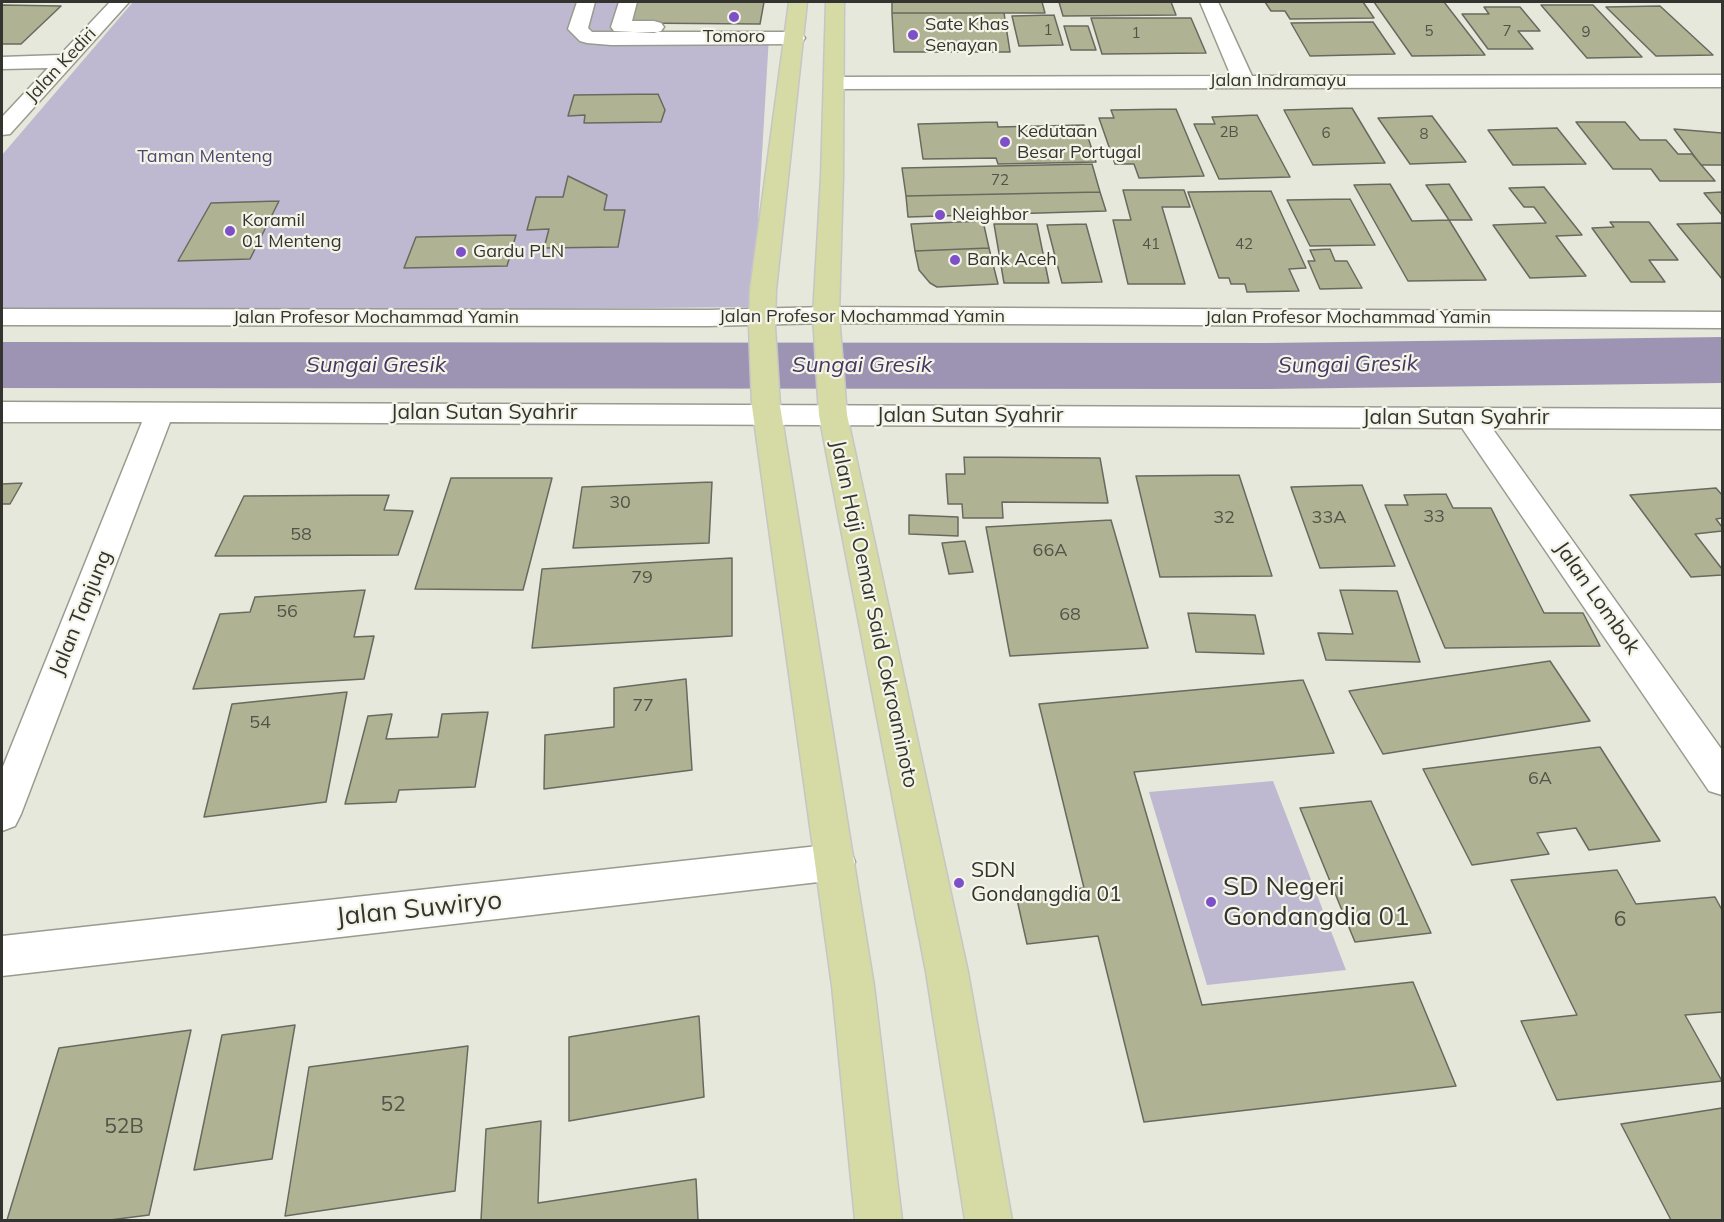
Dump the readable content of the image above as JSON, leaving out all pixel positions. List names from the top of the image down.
{
  "streets": {
    "main road": ["Jalan Haji Oemar Said Cokroaminoto"],
    "street": [
      "Jalan Kediri",
      "Jalan Indramayu",
      "Jalan Profesor Mochammad Yamin",
      "Jalan Sutan Syahrir",
      "Jalan Lombok",
      "Jalan Tanjung",
      "Jalan Suwiryo"
    ]
  },
  "crossings": [
    ["Jalan Indramayu", "Jalan Haji Oemar Said Cokroaminoto"],
    ["Jalan Profesor Mochammad Yamin", "Jalan Haji Oemar Said Cokroaminoto"],
    ["Jalan Sutan Syahrir", "Jalan Lombok"],
    ["Jalan Sutan Syahrir", "Jalan Tanjung"],
    ["Jalan Sutan Syahrir", "Jalan Haji Oemar Said Cokroaminoto"]
  ],
  "water": ["Sungai Gresik"],
  "parks": ["Taman Menteng"],
  "places": [
    "Tomoro",
    "Sate Khas Senayan",
    "Kedutaan Besar Portugal",
    "Neighbor",
    "Koramil 01 Menteng",
    "Gardu PLN",
    "Bank Aceh",
    "SDN Gondangdia 01",
    "SD Negeri Gondangdia 01"
  ],
  "house_numbers": [
    "1",
    "5",
    "7",
    "9",
    "1",
    "2B",
    "6",
    "8",
    "72",
    "41",
    "42",
    "30",
    "33",
    "32",
    "33A",
    "58",
    "66A",
    "79",
    "56",
    "68",
    "77",
    "54",
    "6A",
    "6",
    "52",
    "52B"
  ]
}
